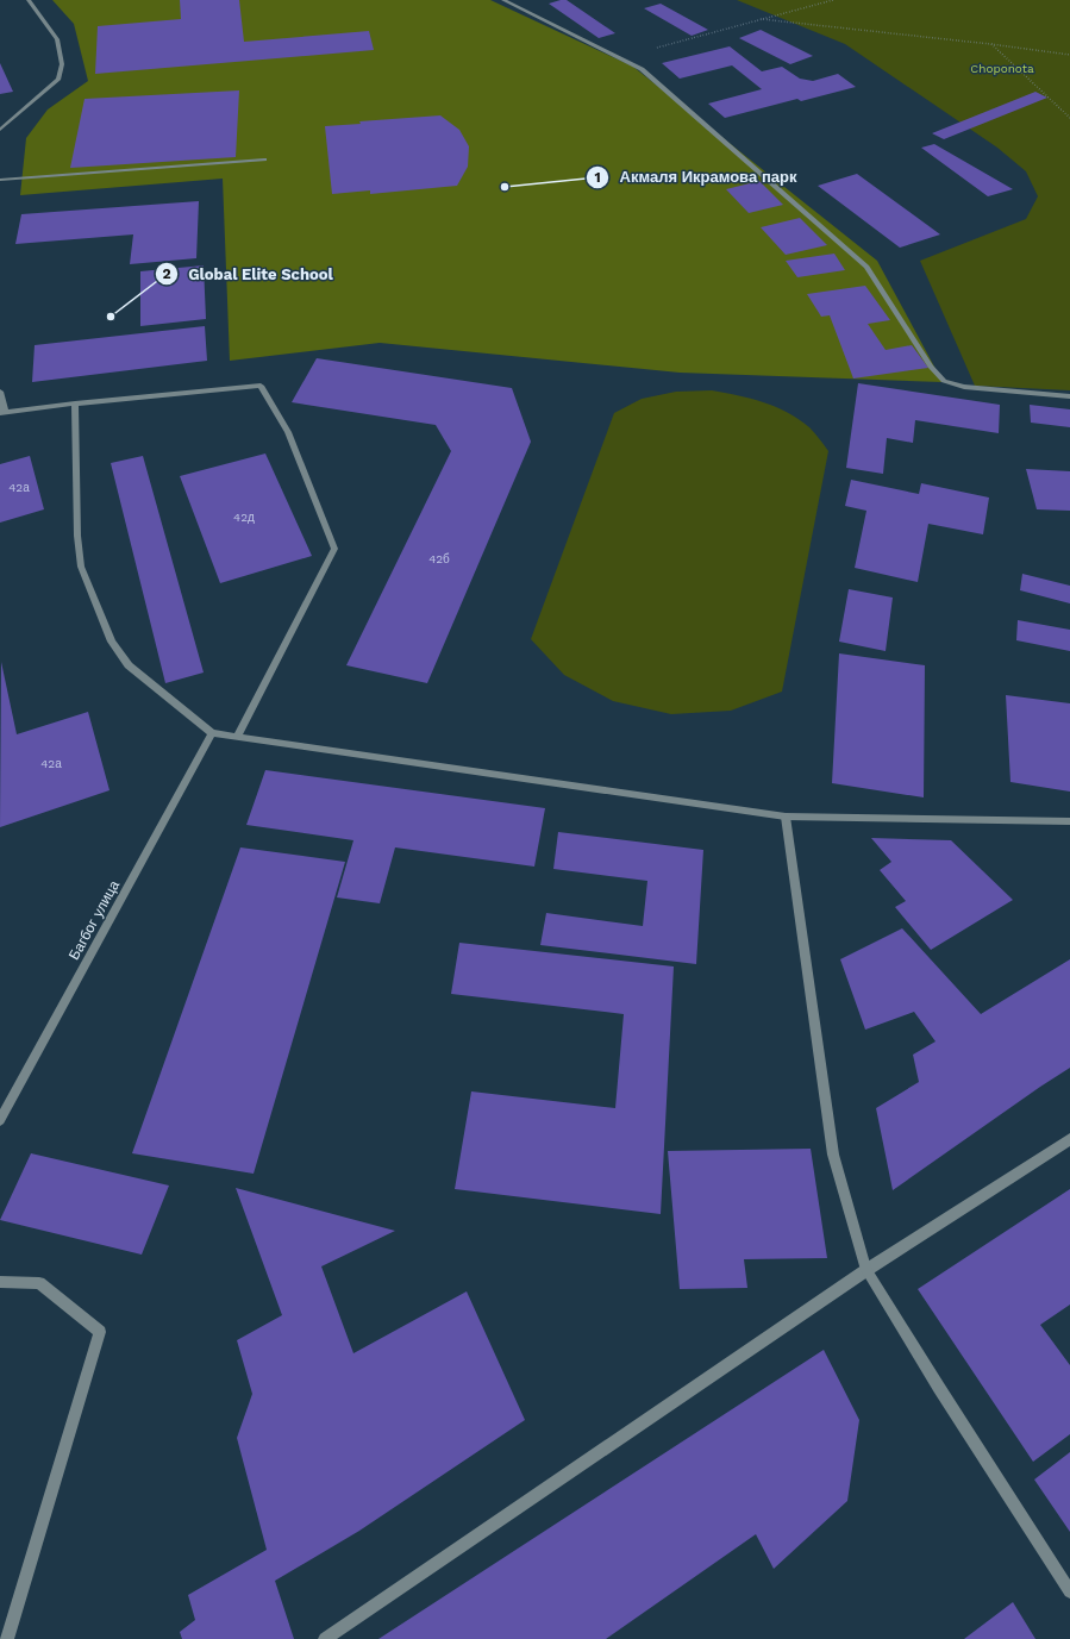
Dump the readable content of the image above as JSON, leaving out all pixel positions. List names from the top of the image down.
{
  "streets": {
    "street": ["Багбог улица"]
  },
  "parks": ["Choponota"],
  "places": ["Акмаля Икрамова парк", "Global Elite School"],
  "house_numbers": [
    "42а",
    "42д",
    "42б",
    "42а"
  ]
}
